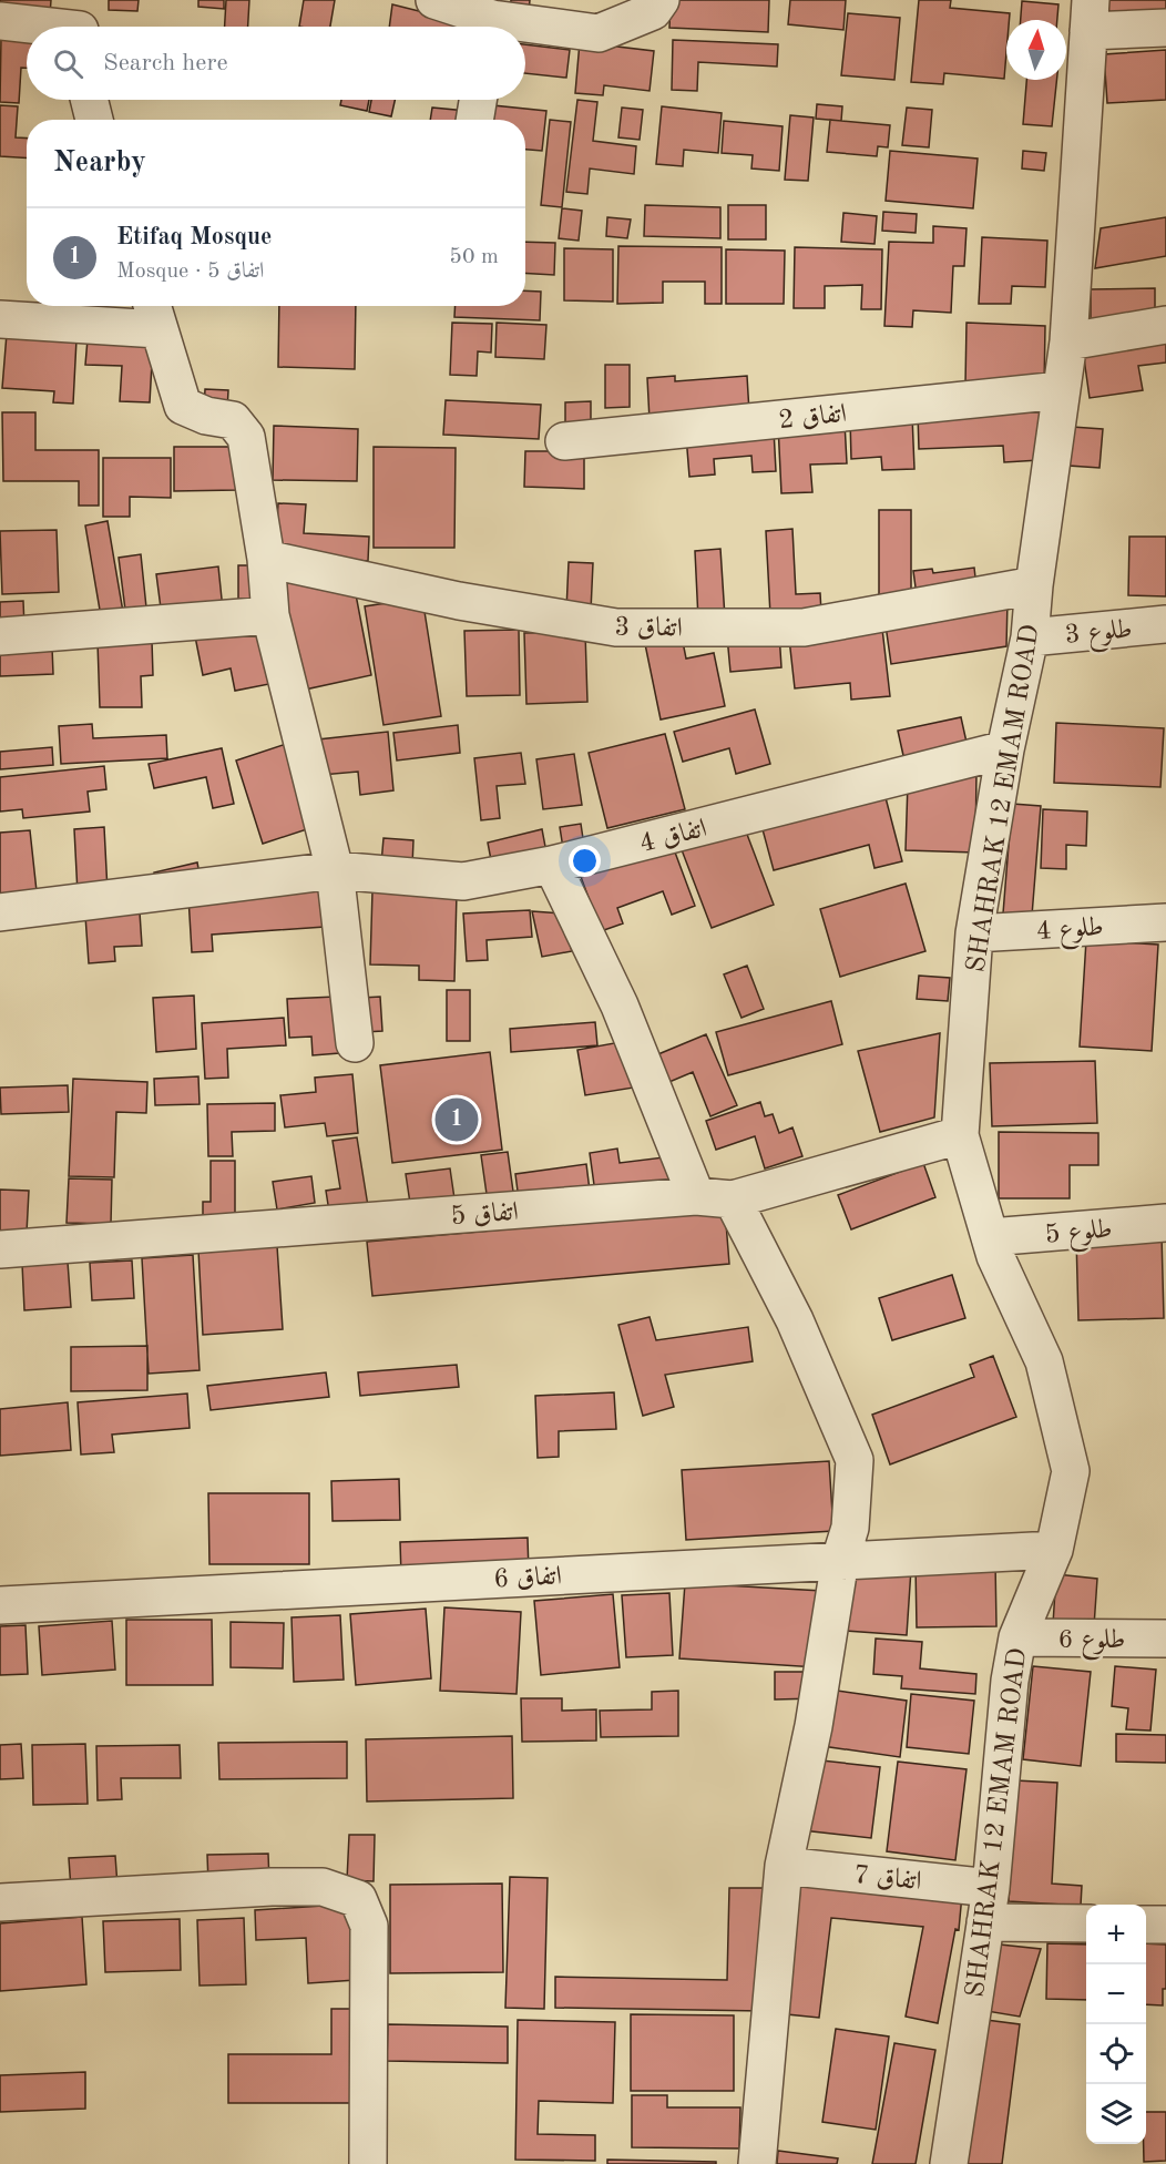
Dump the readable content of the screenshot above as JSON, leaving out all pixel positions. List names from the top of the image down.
{
  "streets": {
    "street": [
      "اتفاق 2",
      "اتفاق 3",
      "طلوع 3",
      "SHAHRAK 12 EMAM ROAD",
      "اتفاق 4",
      "طلوع 4",
      "اتفاق 5",
      "طلوع 5",
      "اتفاق 6",
      "طلوع 6",
      "اتفاق 7"
    ]
  },
  "crossings": [
    ["اتفاق 2", "SHAHRAK 12 EMAM ROAD"],
    ["اتفاق 3", "SHAHRAK 12 EMAM ROAD"],
    ["طلوع 3", "SHAHRAK 12 EMAM ROAD"],
    ["SHAHRAK 12 EMAM ROAD", "اتفاق 4"],
    ["SHAHRAK 12 EMAM ROAD", "طلوع 4"],
    ["SHAHRAK 12 EMAM ROAD", "اتفاق 5"],
    ["SHAHRAK 12 EMAM ROAD", "طلوع 5"],
    ["SHAHRAK 12 EMAM ROAD", "اتفاق 6"],
    ["SHAHRAK 12 EMAM ROAD", "طلوع 6"],
    ["SHAHRAK 12 EMAM ROAD", "اتفاق 7"]
  ],
  "north": "top",
  "page": {
    "search": "Search here",
    "heading": "Nearby",
    "list": [
      {
        "mark": "1",
        "name": "Etifaq Mosque",
        "note": "Mosque · اتفاق 5",
        "value": "50 m"
      }
    ],
    "pins": "1",
    "map_buttons": ["+", "−"]
  }
}
